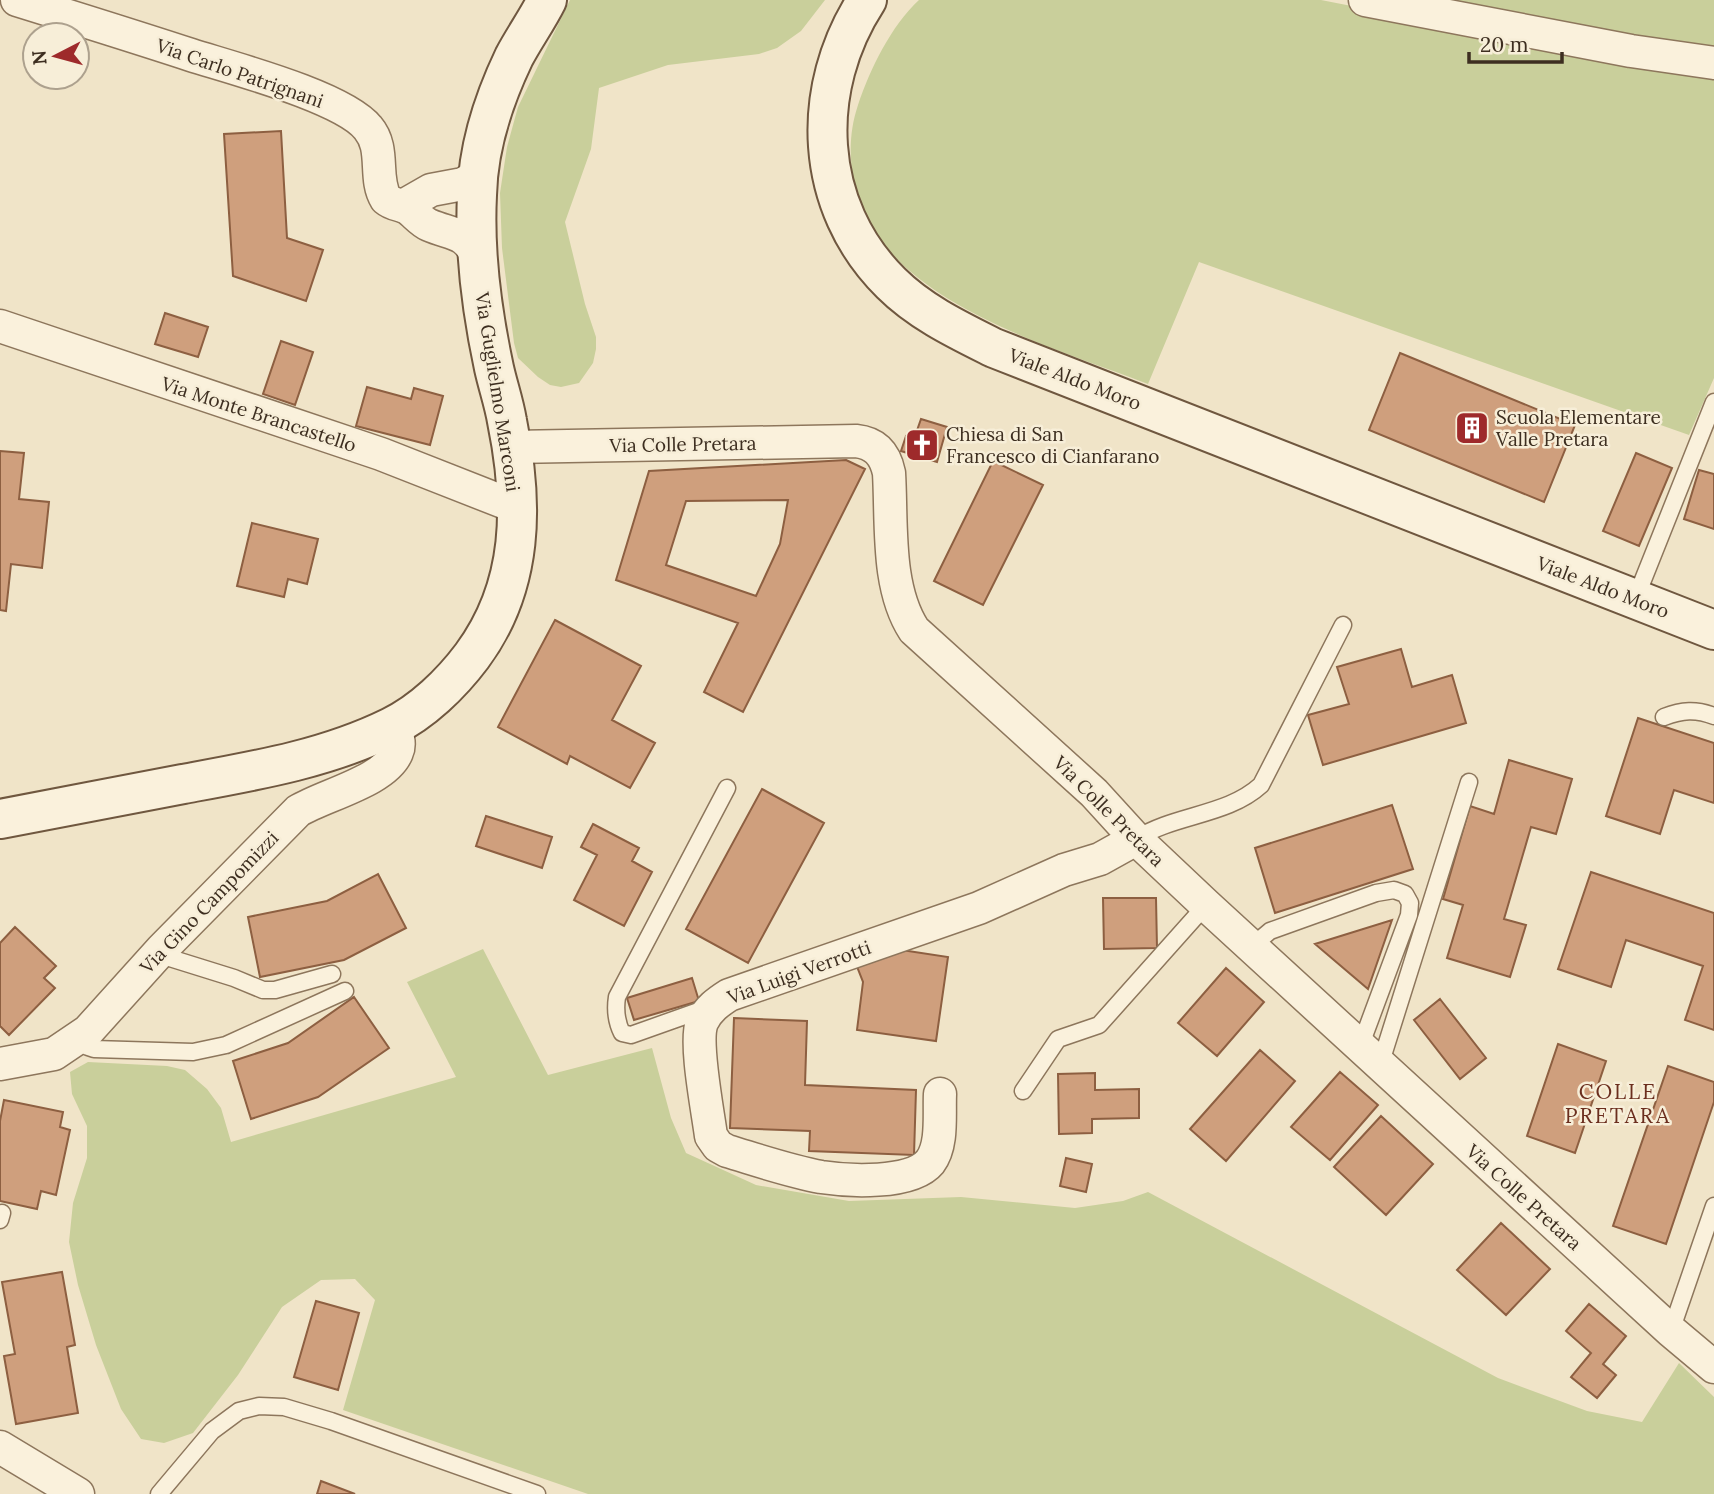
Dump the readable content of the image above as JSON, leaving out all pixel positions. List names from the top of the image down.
{
  "streets": {
    "main road": ["Viale Aldo Moro", "Via Guglielmo Marconi"],
    "street": [
      "Via Carlo Patrignani",
      "Via Monte Brancastello",
      "Via Colle Pretara",
      "Via Gino Campomizzi",
      "Via Luigi Verrotti"
    ]
  },
  "crossings": [
    ["Via Carlo Patrignani", "Via Guglielmo Marconi"],
    ["Via Guglielmo Marconi", "Via Monte Brancastello"],
    ["Via Guglielmo Marconi", "Via Colle Pretara"],
    ["Via Guglielmo Marconi", "Via Gino Campomizzi"],
    ["Via Colle Pretara", "Via Luigi Verrotti"]
  ],
  "districts": ["COLLE PRETARA"],
  "places": {
    "building": ["Scuola Elementare Valle Pretara"],
    "church": ["Chiesa di San Francesco di Cianfarano"]
  },
  "scale_bar": "20 m",
  "north": "left"
}
